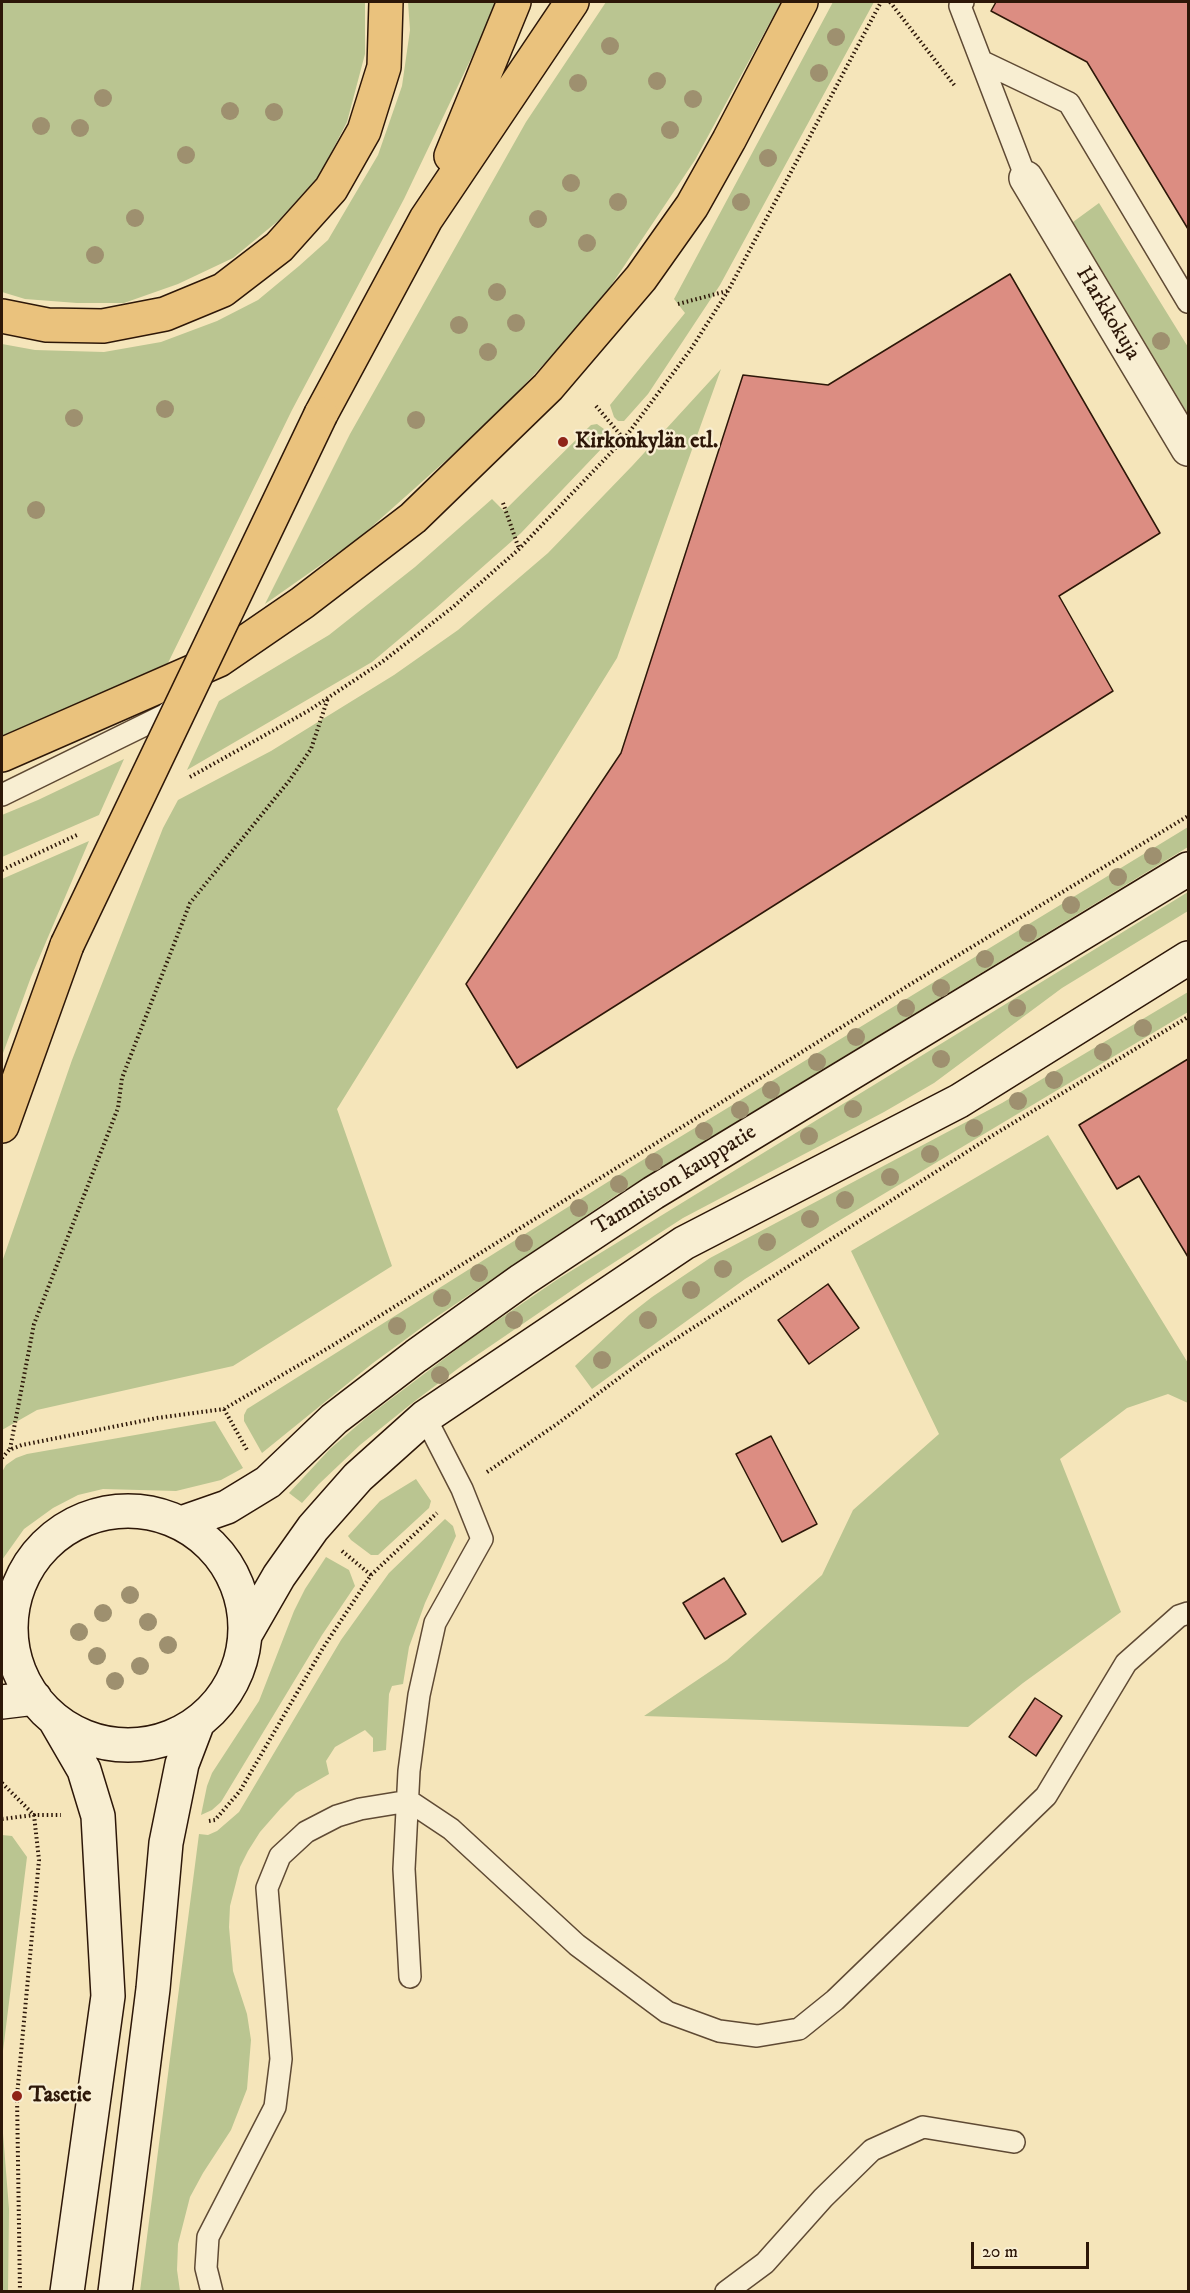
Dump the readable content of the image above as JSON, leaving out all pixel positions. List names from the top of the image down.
{
  "streets": {
    "main road": ["Harkkokuja", "Tammiston kauppatie"]
  },
  "places": ["Kirkonkylän etl.", "Tasetie"],
  "scale_bar": "20 m"
}
